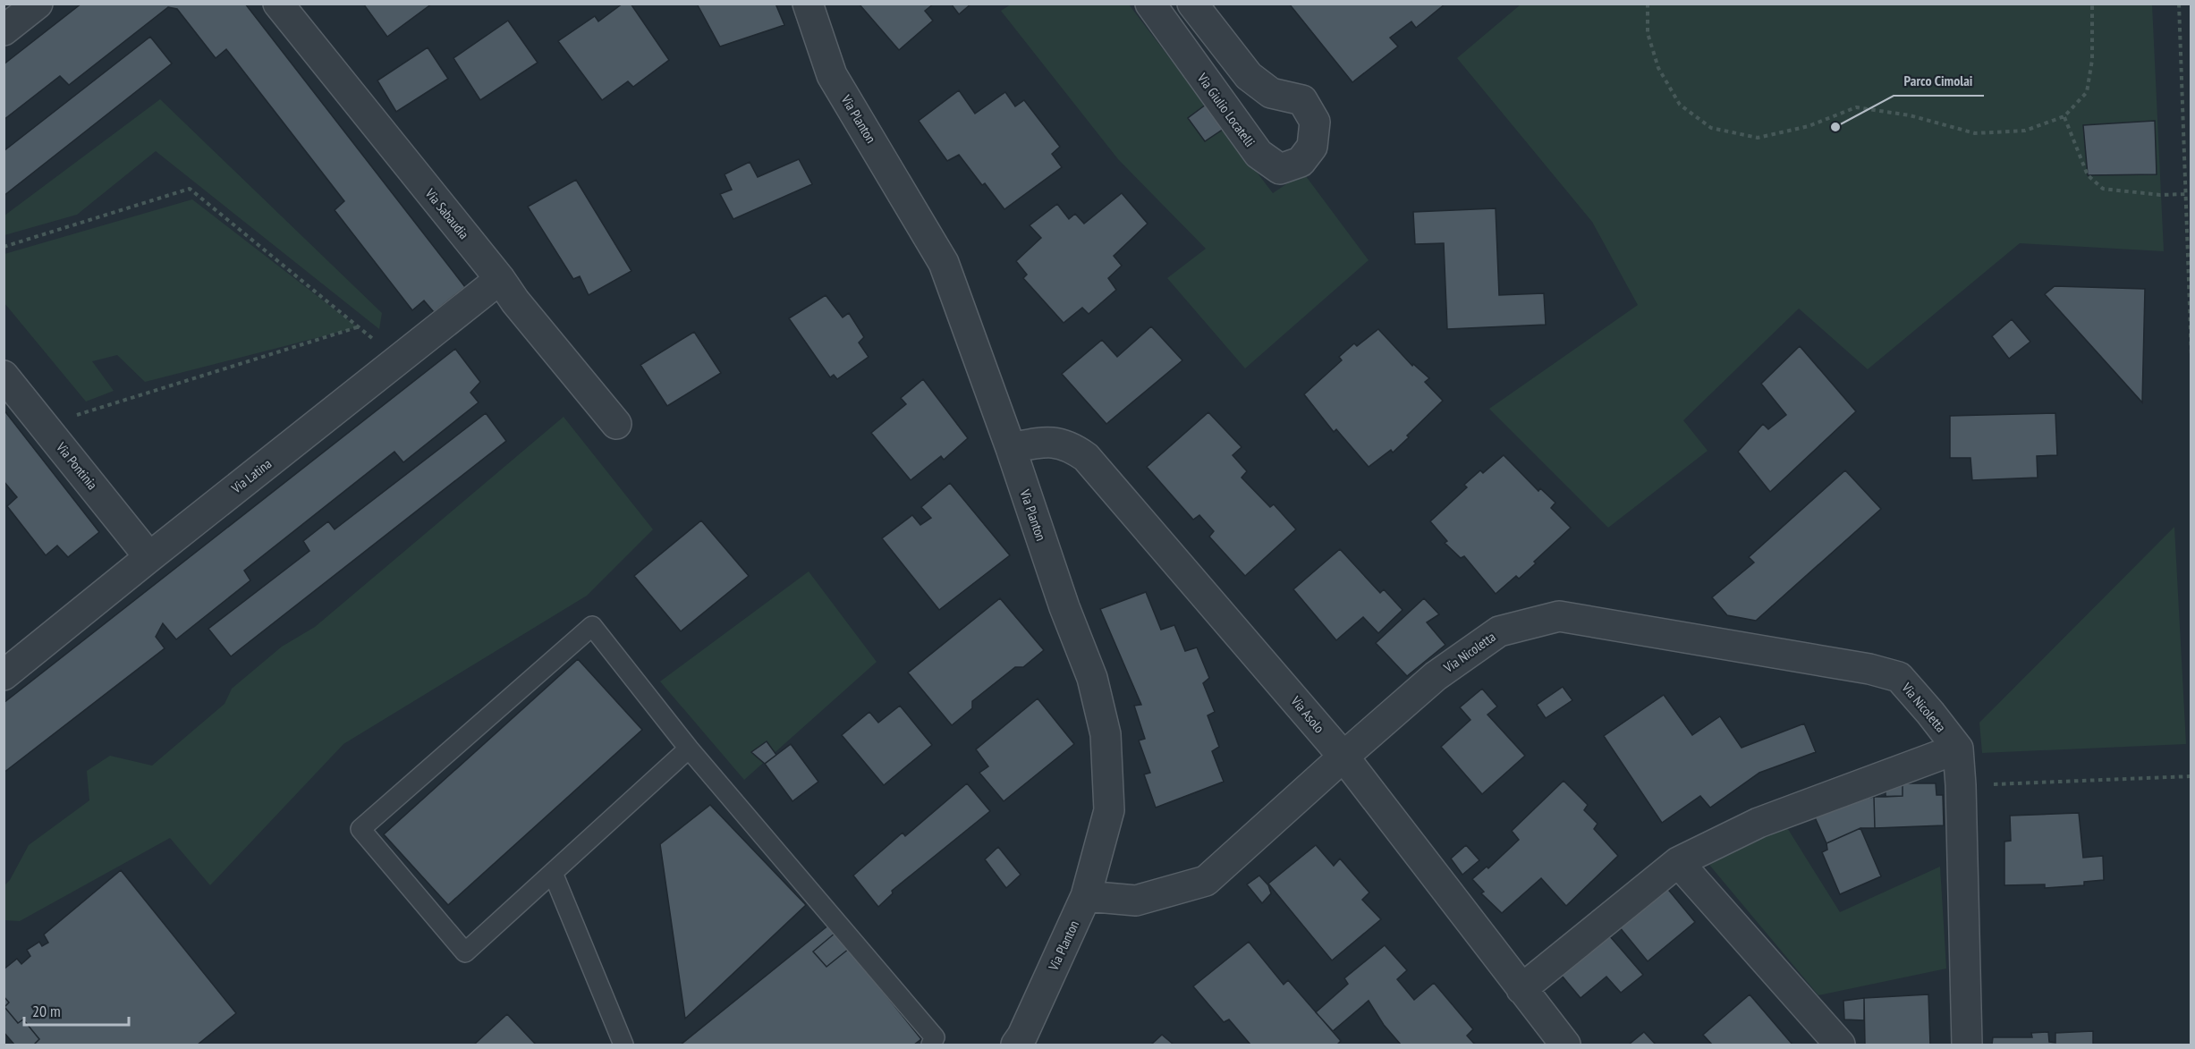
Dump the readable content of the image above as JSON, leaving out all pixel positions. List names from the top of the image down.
{
  "streets": {
    "street": [
      "Via Giulio Locatelli",
      "Via Planton",
      "Via Sabaudia",
      "Via Pontinia",
      "Via Latina",
      "Via Nicoletta",
      "Via Asolo"
    ]
  },
  "crossings": [
    ["Via Planton", "Via Nicoletta"],
    ["Via Planton", "Via Asolo"],
    ["Via Sabaudia", "Via Latina"],
    ["Via Pontinia", "Via Latina"],
    ["Via Nicoletta", "Via Asolo"]
  ],
  "places": ["Parco Cimolai"],
  "scale_bar": "20 m"
}
